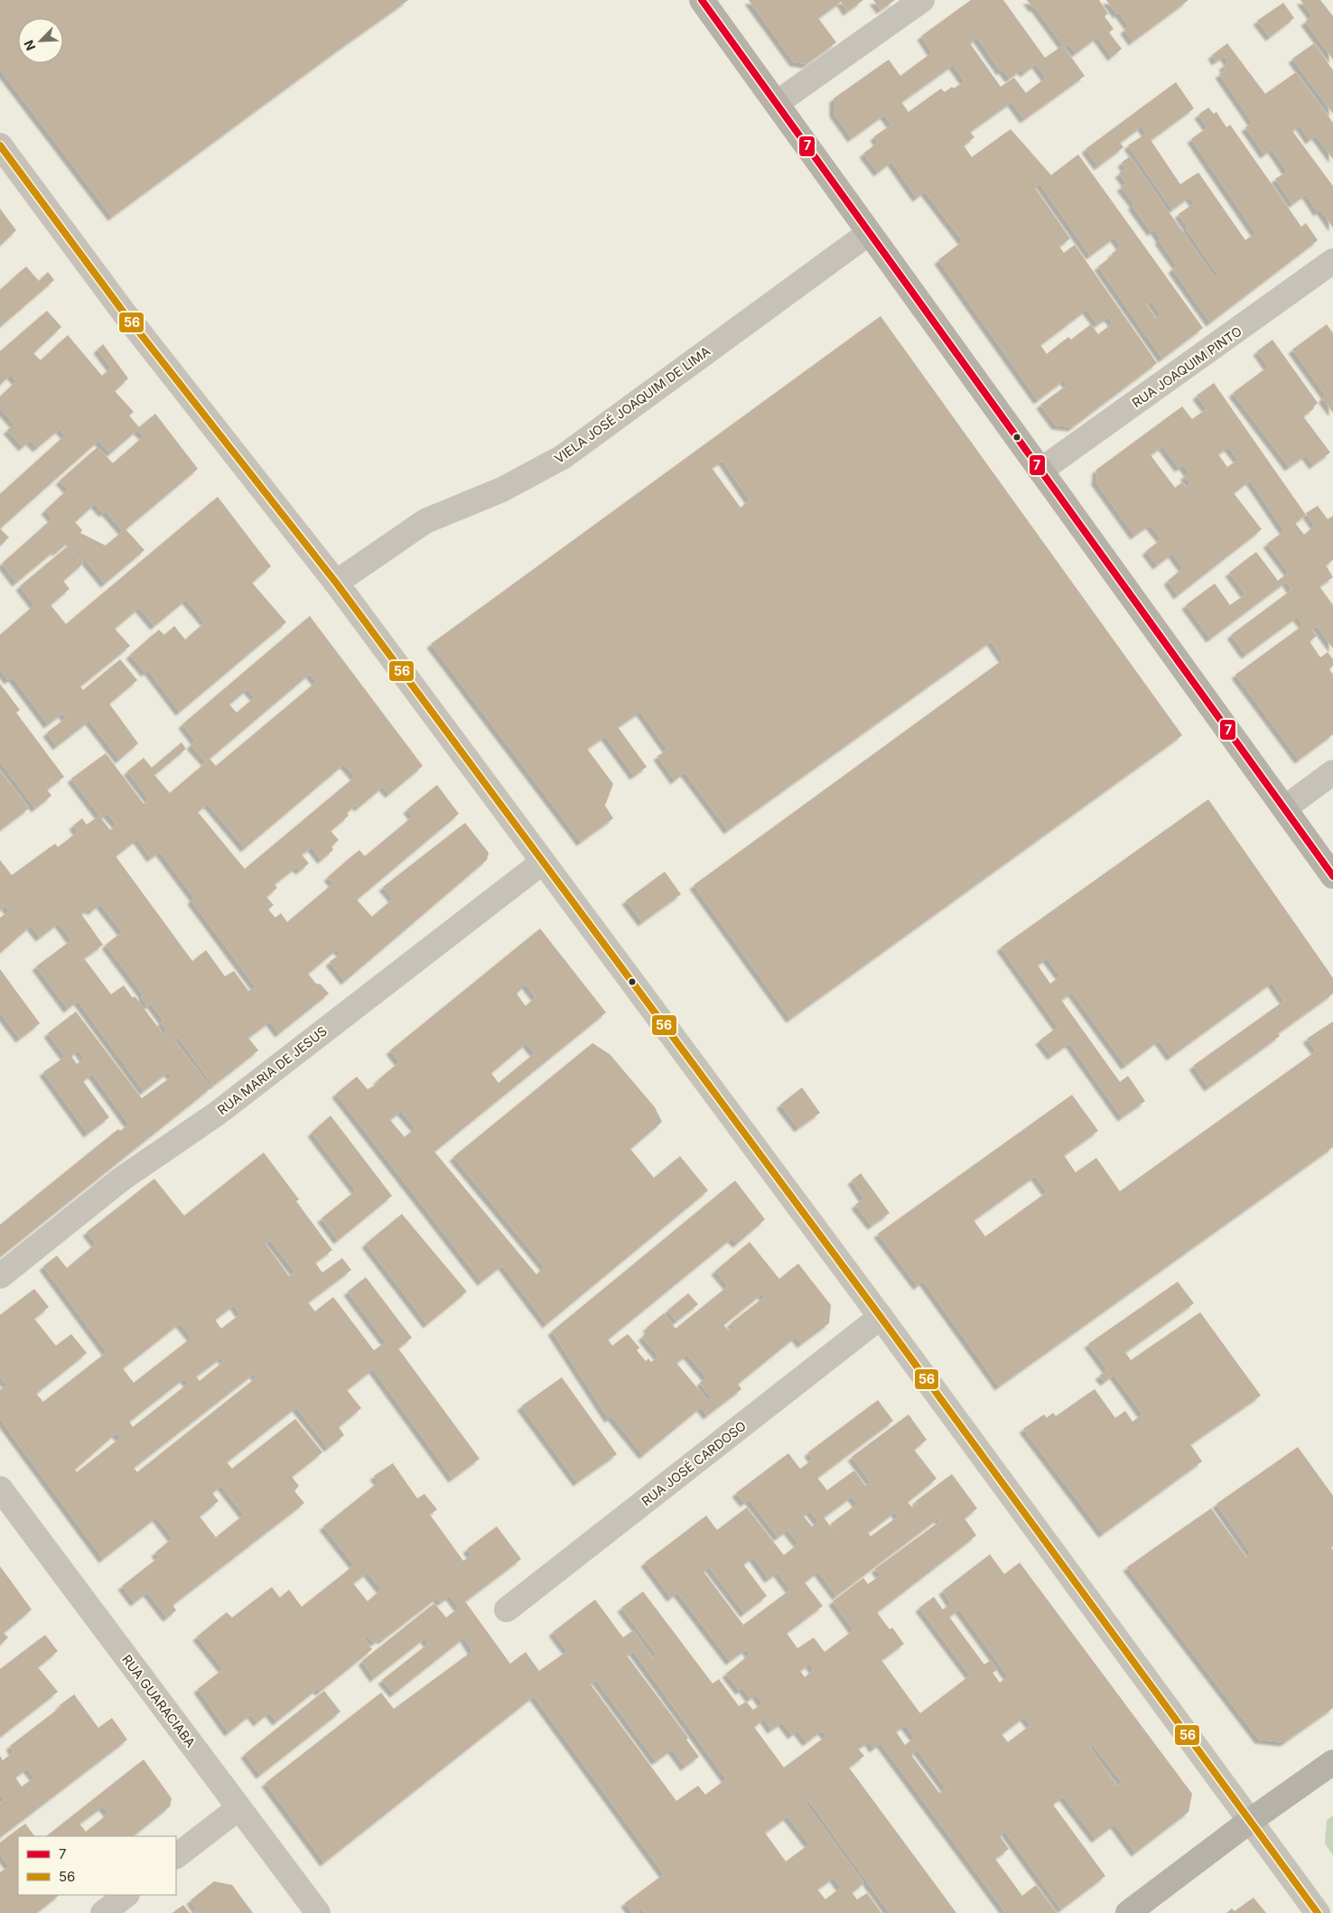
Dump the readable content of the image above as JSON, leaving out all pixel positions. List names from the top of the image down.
{
  "streets": {
    "street": [
      "RUA JOAQUIM PINTO",
      "VIELA JOSÉ JOAQUIM DE LIMA",
      "RUA MARIA DE JESUS",
      "RUA JOSÉ CARDOSO",
      "RUA GUARACIABA"
    ]
  },
  "lines": ["transit line 7", "transit line 56"],
  "legend": ["7", "56"],
  "north": "bottom left"
}
